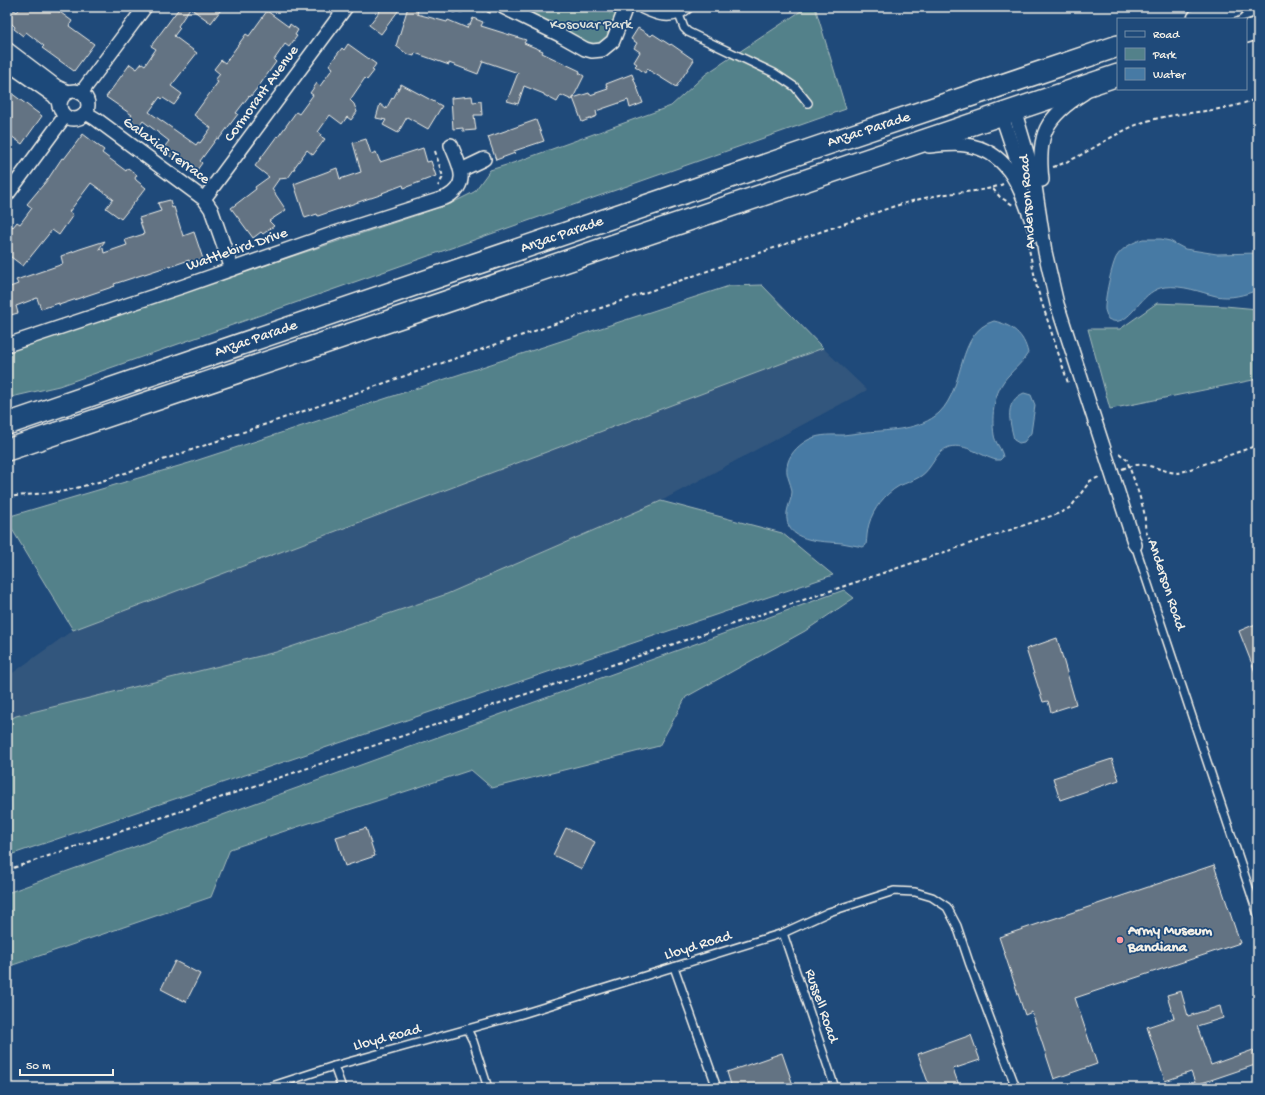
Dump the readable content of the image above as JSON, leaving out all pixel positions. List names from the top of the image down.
{
  "streets": {
    "main road": ["Anzac Parade"],
    "street": [
      "Cormorant Avenue",
      "Galaxias Terrace",
      "Anderson Road",
      "Wattlebird Drive"
    ],
    "lane": ["Lloyd Road", "Russell Road"]
  },
  "crossings": [
    ["Cormorant Avenue", "Galaxias Terrace"],
    ["Anzac Parade", "Anderson Road"],
    ["Galaxias Terrace", "Wattlebird Drive"],
    ["Lloyd Road", "Russell Road"]
  ],
  "parks": ["Kosovar Park"],
  "places": ["Army Museum Bandiana"],
  "legend": ["Road", "Park", "Water"],
  "scale_bar": "50 m"
}
